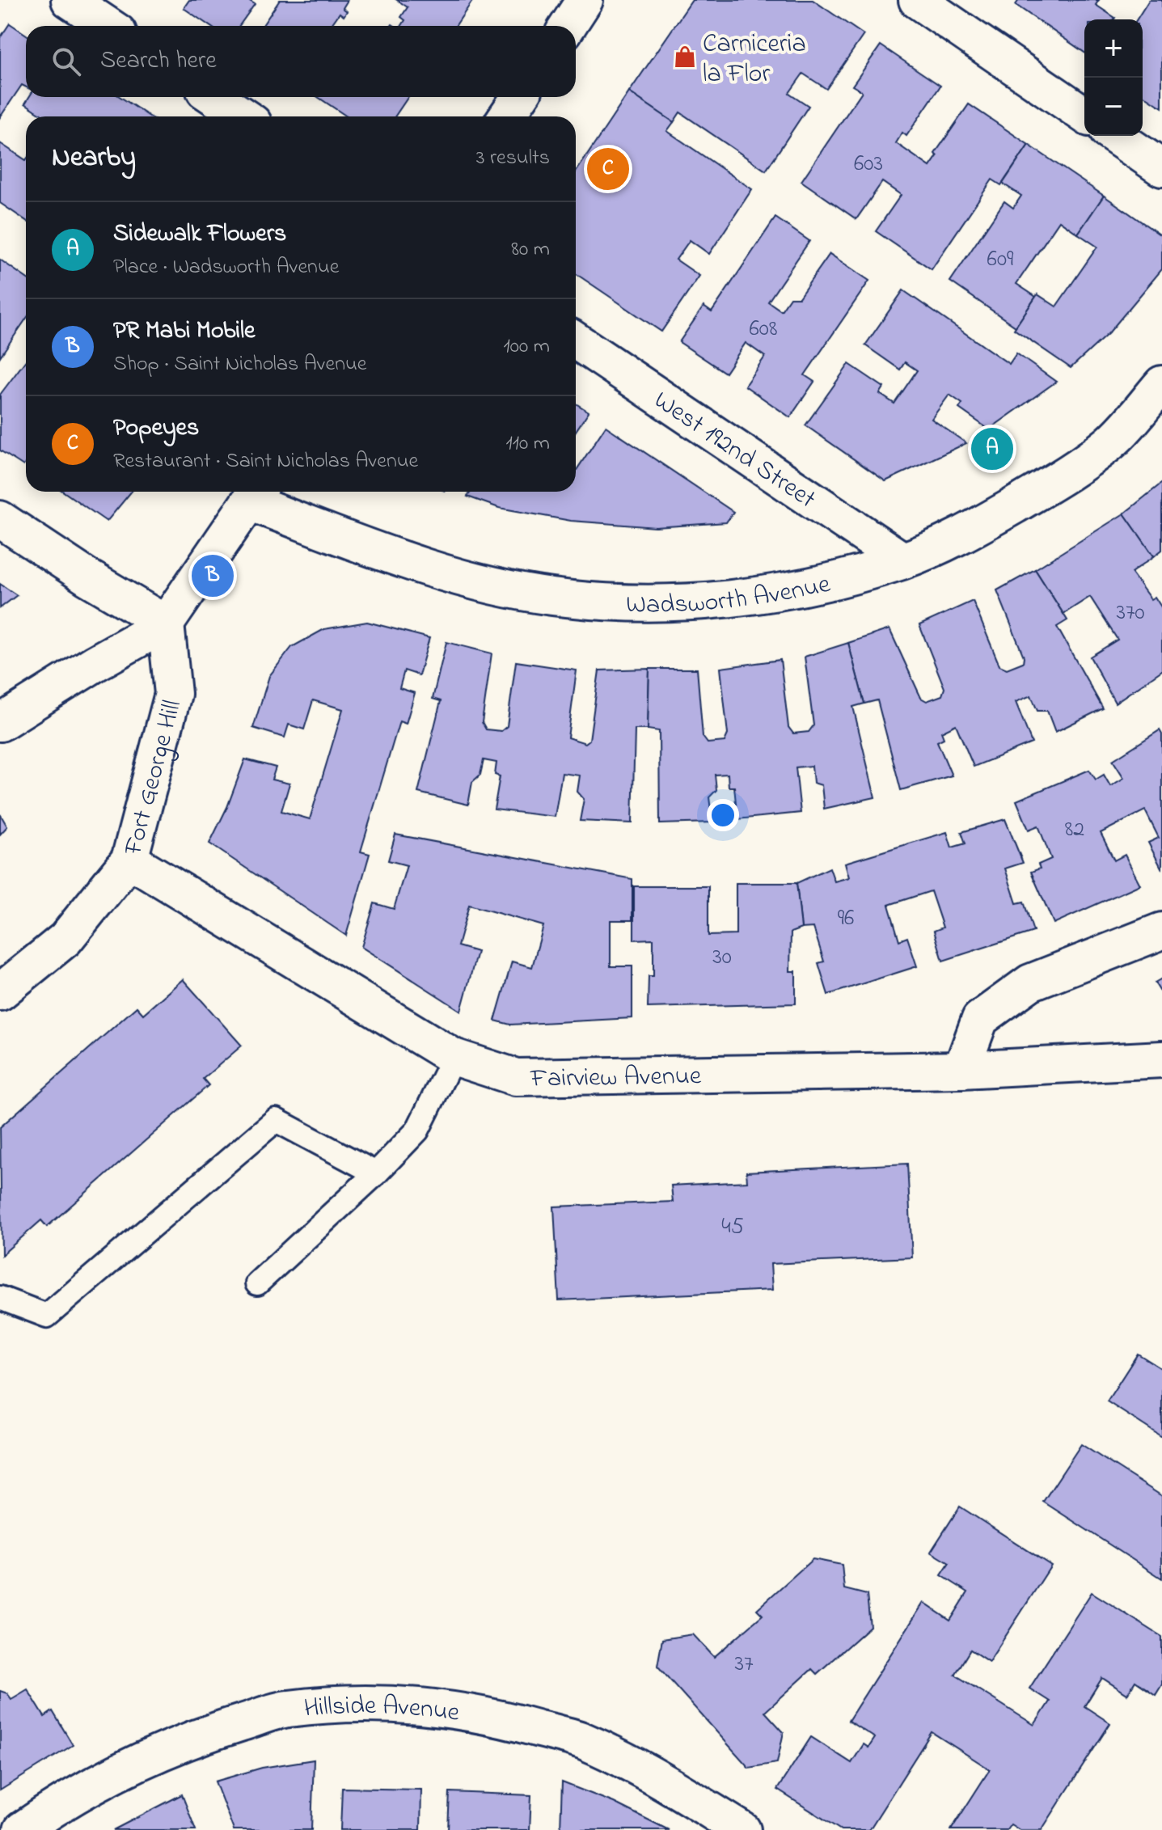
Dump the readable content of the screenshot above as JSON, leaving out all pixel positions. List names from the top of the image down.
{
  "streets": {
    "street": [
      "West 192nd Street",
      "Wadsworth Avenue",
      "Fort George Hill",
      "Fairview Avenue",
      "Hillside Avenue"
    ]
  },
  "crossings": [
    ["West 192nd Street", "Wadsworth Avenue"],
    ["Fort George Hill", "Fairview Avenue"]
  ],
  "places": {
    "shop": ["Carniceria la Flor"]
  },
  "house_numbers": [
    "603",
    "609",
    "608",
    "370",
    "82",
    "96",
    "30",
    "45",
    "37"
  ],
  "page": {
    "map_buttons": ["+", "−"],
    "search": "Search here",
    "heading": ["Nearby", "3 results"],
    "pins": ["C", "A", "B"],
    "list": [
      {
        "mark": "A",
        "name": "Sidewalk Flowers",
        "note": "Place · Wadsworth Avenue",
        "value": "80 m"
      },
      {
        "mark": "B",
        "name": "PR Mabi Mobile",
        "note": "Shop · Saint Nicholas Avenue",
        "value": "100 m"
      },
      {
        "mark": "C",
        "name": "Popeyes",
        "note": "Restaurant · Saint Nicholas Avenue",
        "value": "110 m"
      }
    ]
  }
}
